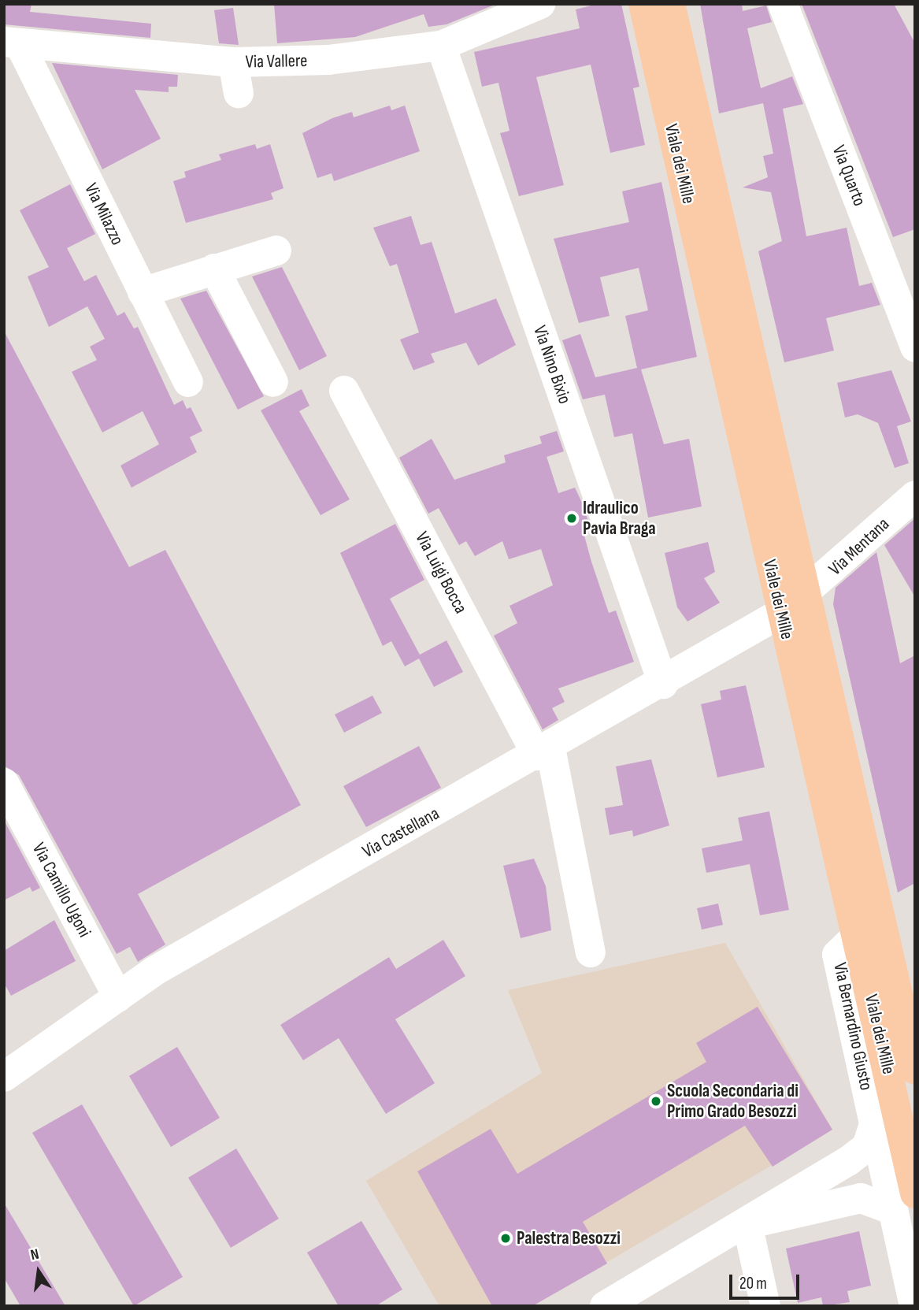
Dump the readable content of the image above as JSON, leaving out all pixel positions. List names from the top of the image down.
{
  "streets": {
    "main road": ["Viale dei Mille"],
    "street": [
      "Via Vallere",
      "Via Quarto",
      "Via Milazzo",
      "Via Nino Bixio",
      "Via Mentana",
      "Via Luigi Bocca",
      "Via Castellana",
      "Via Camillo Ugoni",
      "Via Bernardino Giusto"
    ]
  },
  "crossings": [
    ["Via Vallere", "Via Milazzo"],
    ["Via Vallere", "Via Nino Bixio"],
    ["Viale dei Mille", "Via Mentana"],
    ["Viale dei Mille", "Via Castellana"],
    ["Viale dei Mille", "Via Bernardino Giusto"],
    ["Via Nino Bixio", "Via Castellana"],
    ["Via Mentana", "Via Castellana"],
    ["Via Luigi Bocca", "Via Castellana"],
    ["Via Castellana", "Via Camillo Ugoni"]
  ],
  "places": ["Idraulico Pavia Braga", "Scuola Secondaria di Primo Grado Besozzi", "Palestra Besozzi"],
  "scale_bar": "20 m",
  "north": "top"
}
